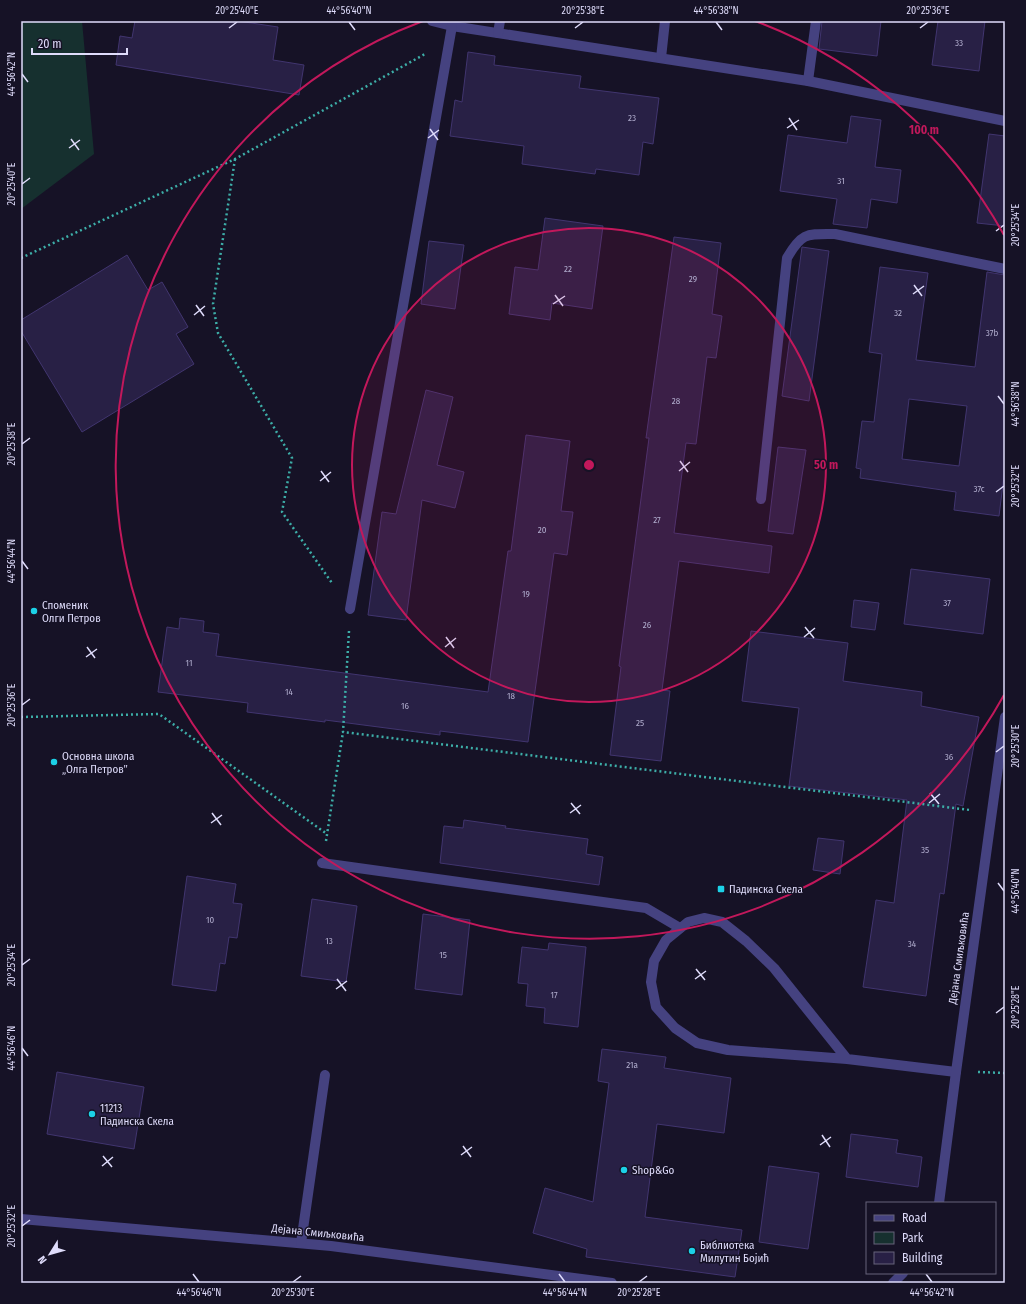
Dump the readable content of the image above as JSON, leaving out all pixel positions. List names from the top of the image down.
{
  "streets": {
    "street": ["Дејана Смиљковића"]
  },
  "places": {
    "other": [
      "Споменик Олги Петров",
      "Основна школа „Олга Петров”",
      "11213 Падинска Скела",
      "Shop&Go",
      "Библиотека Милутин Бојић"
    ],
    "transit": ["Падинска Скела"]
  },
  "house_numbers": [
    "33",
    "23",
    "31",
    "22",
    "29",
    "32",
    "37b",
    "28",
    "37c",
    "27",
    "20",
    "19",
    "37",
    "26",
    "11",
    "14",
    "18",
    "16",
    "25",
    "36",
    "35",
    "10",
    "13",
    "34",
    "15",
    "17",
    "21a"
  ],
  "legend": ["Road", "Park", "Building"],
  "scale_bar": "20 m",
  "north": "bottom left",
  "coordinates": [
    "20°25'40\"E",
    "44°56'40\"N",
    "20°25'38\"E",
    "44°56'38\"N",
    "20°25'36\"E",
    "44°56'42\"N",
    "20°25'34\"E",
    "20°25'32\"E",
    "44°56'44\"N",
    "20°25'30\"E",
    "20°25'28\"E",
    "44°56'46\"N"
  ],
  "rings": ["100 m", "50 m"]
}
